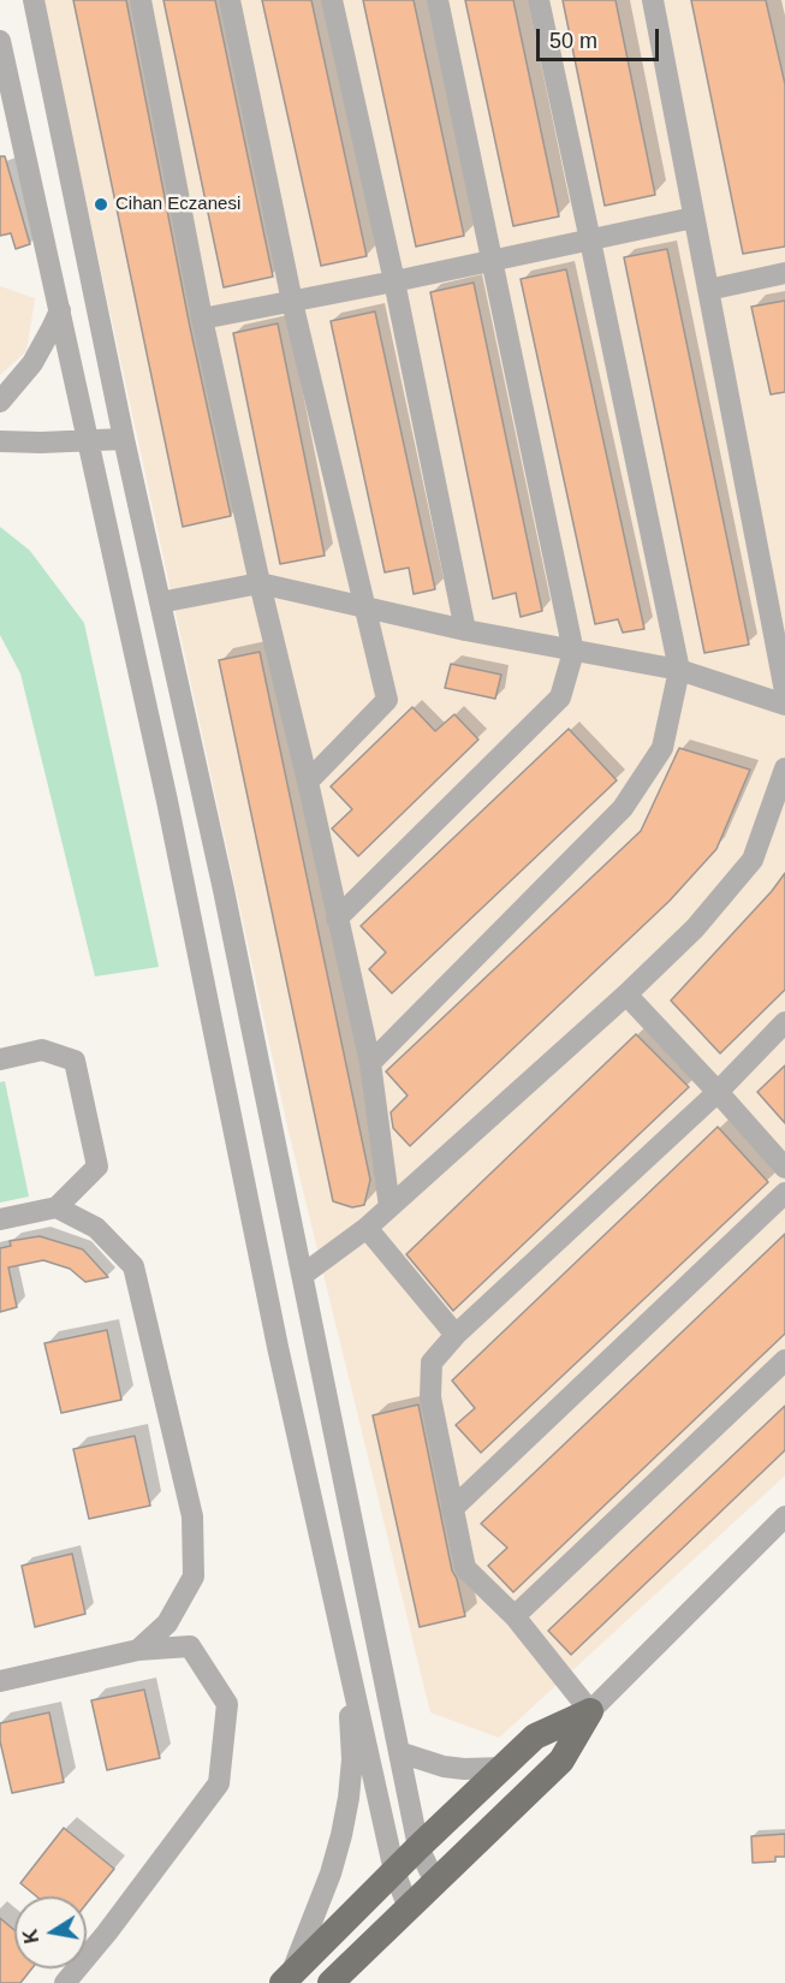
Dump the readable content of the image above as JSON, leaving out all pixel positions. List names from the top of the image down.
{
  "places": ["Cihan Eczanesi"],
  "scale_bar": "50 m",
  "north": "left"
}
